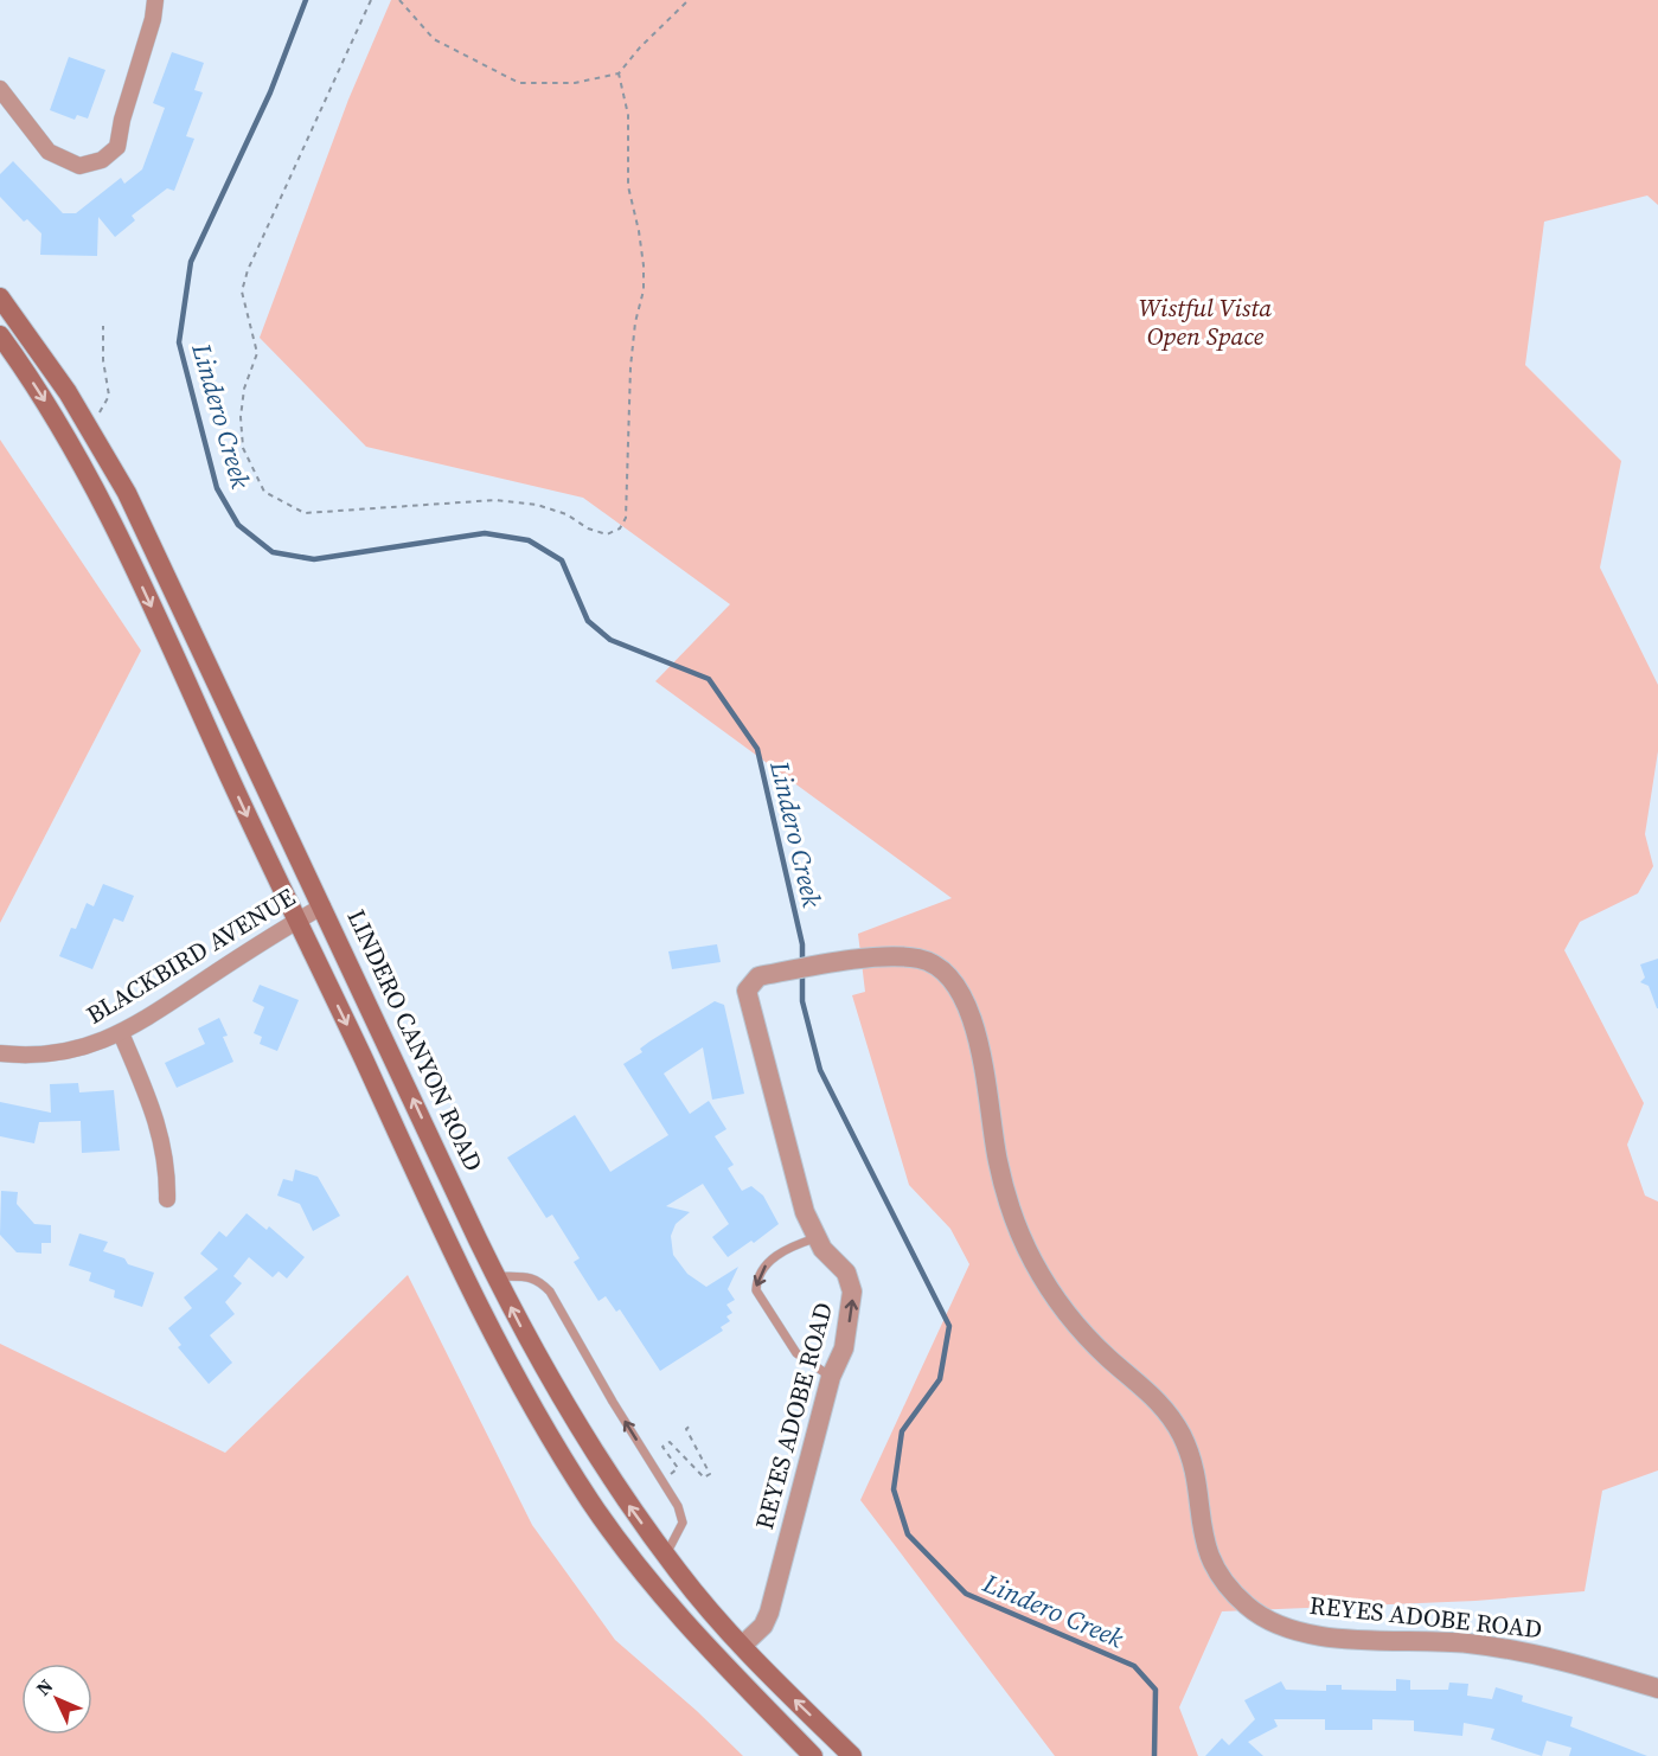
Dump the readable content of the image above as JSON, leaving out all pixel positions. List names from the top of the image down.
{
  "streets": {
    "main road": ["LINDERO CANYON ROAD"],
    "street": ["BLACKBIRD AVENUE", "REYES ADOBE ROAD"]
  },
  "crossings": [
    ["BLACKBIRD AVENUE", "LINDERO CANYON ROAD"],
    ["LINDERO CANYON ROAD", "REYES ADOBE ROAD"]
  ],
  "water": ["Lindero Creek"],
  "parks": ["Wistful Vista Open Space"],
  "north": "top left"
}
